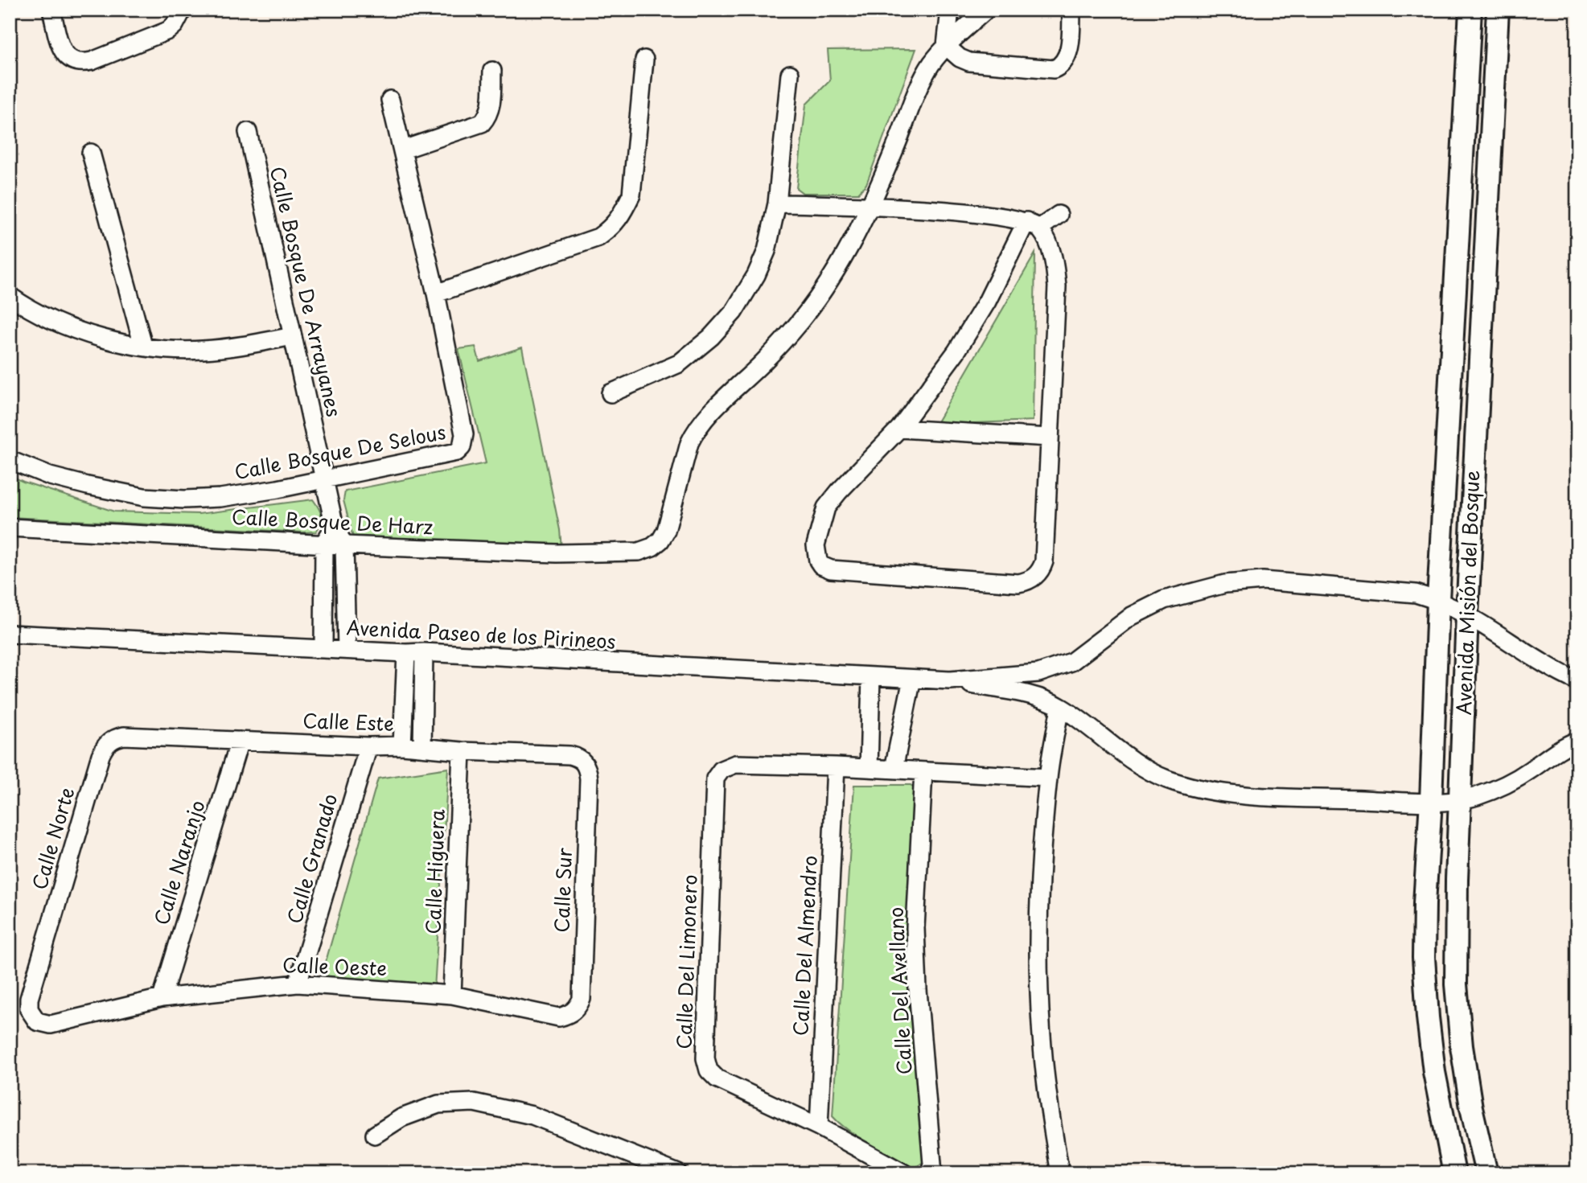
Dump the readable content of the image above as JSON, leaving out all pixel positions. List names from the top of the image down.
{
  "streets": {
    "main road": ["Avenida Misión del Bosque"],
    "street": [
      "Calle Bosque De Arrayanes",
      "Calle Bosque De Selous",
      "Calle Bosque De Harz",
      "Avenida Paseo de los Pirineos",
      "Calle Este",
      "Calle Norte",
      "Calle Granado",
      "Calle Naranjo",
      "Calle Higuera",
      "Calle Sur",
      "Calle Del Almendro",
      "Calle Del Limonero",
      "Calle Oeste",
      "Calle Del Avellano"
    ]
  },
  "crossings": [
    ["Calle Bosque De Arrayanes", "Calle Bosque De Selous"],
    ["Calle Bosque De Arrayanes", "Calle Bosque De Harz"],
    ["Calle Bosque De Arrayanes", "Avenida Paseo de los Pirineos"],
    ["Calle Este", "Calle Norte"],
    ["Calle Este", "Calle Granado"],
    ["Calle Este", "Calle Naranjo"],
    ["Calle Este", "Calle Higuera"],
    ["Calle Este", "Calle Sur"],
    ["Calle Norte", "Calle Oeste"],
    ["Calle Granado", "Calle Oeste"],
    ["Calle Naranjo", "Calle Oeste"],
    ["Calle Higuera", "Calle Oeste"],
    ["Calle Sur", "Calle Oeste"],
    ["Calle Del Almendro", "Calle Del Limonero"]
  ]
}
